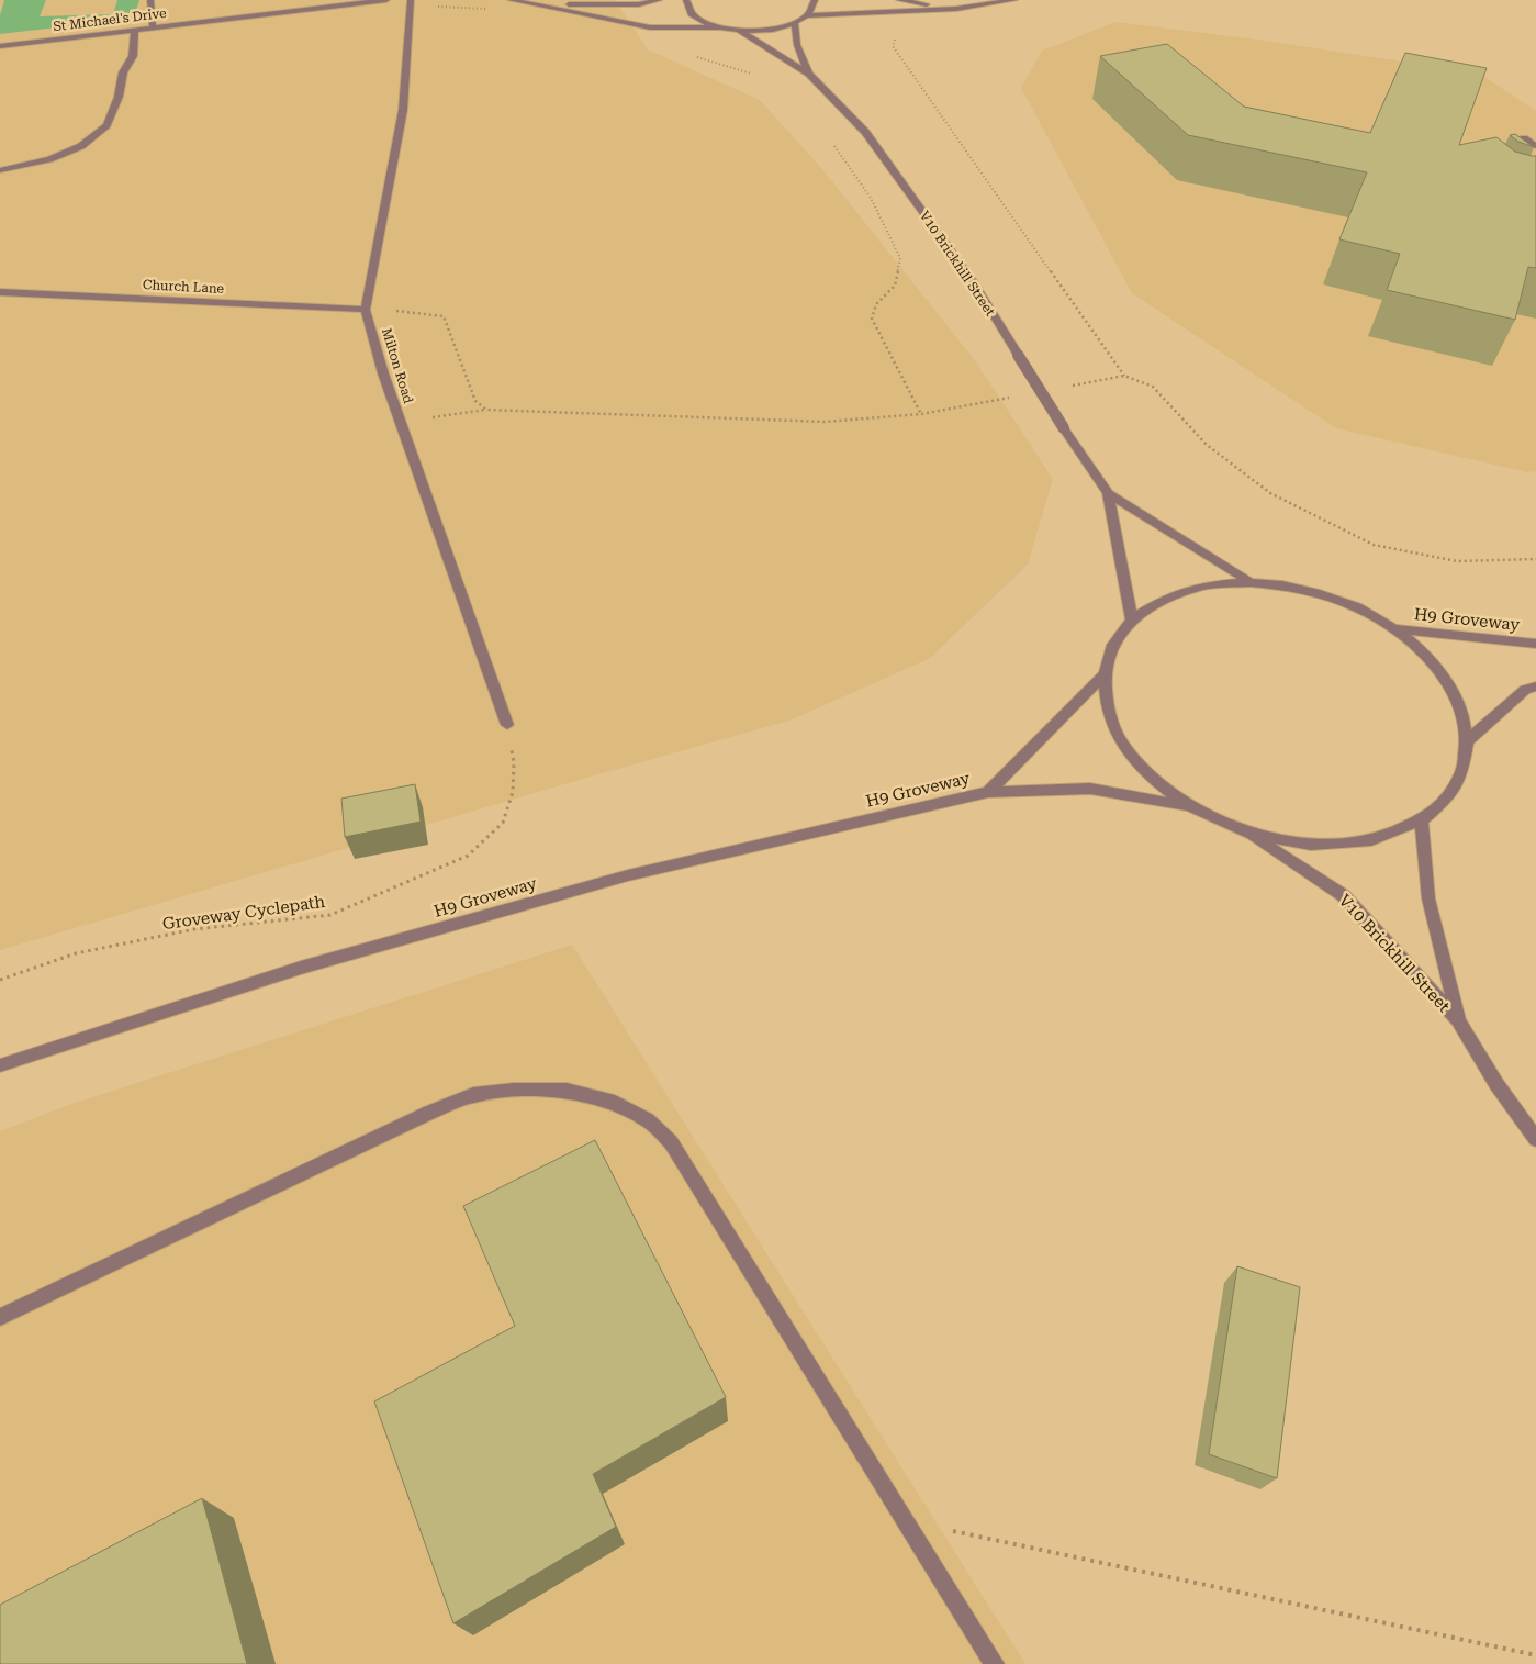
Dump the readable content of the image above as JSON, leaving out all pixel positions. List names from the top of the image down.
{
  "streets": {
    "street": [
      "St Michael's Drive",
      "V10 Brickhill Street",
      "Church Lane",
      "Milton Road",
      "H9 Groveway"
    ],
    "path": ["Groveway Cyclepath"]
  },
  "crossings": [
    ["Church Lane", "Milton Road"],
    ["Milton Road", "Groveway Cyclepath"]
  ]
}
